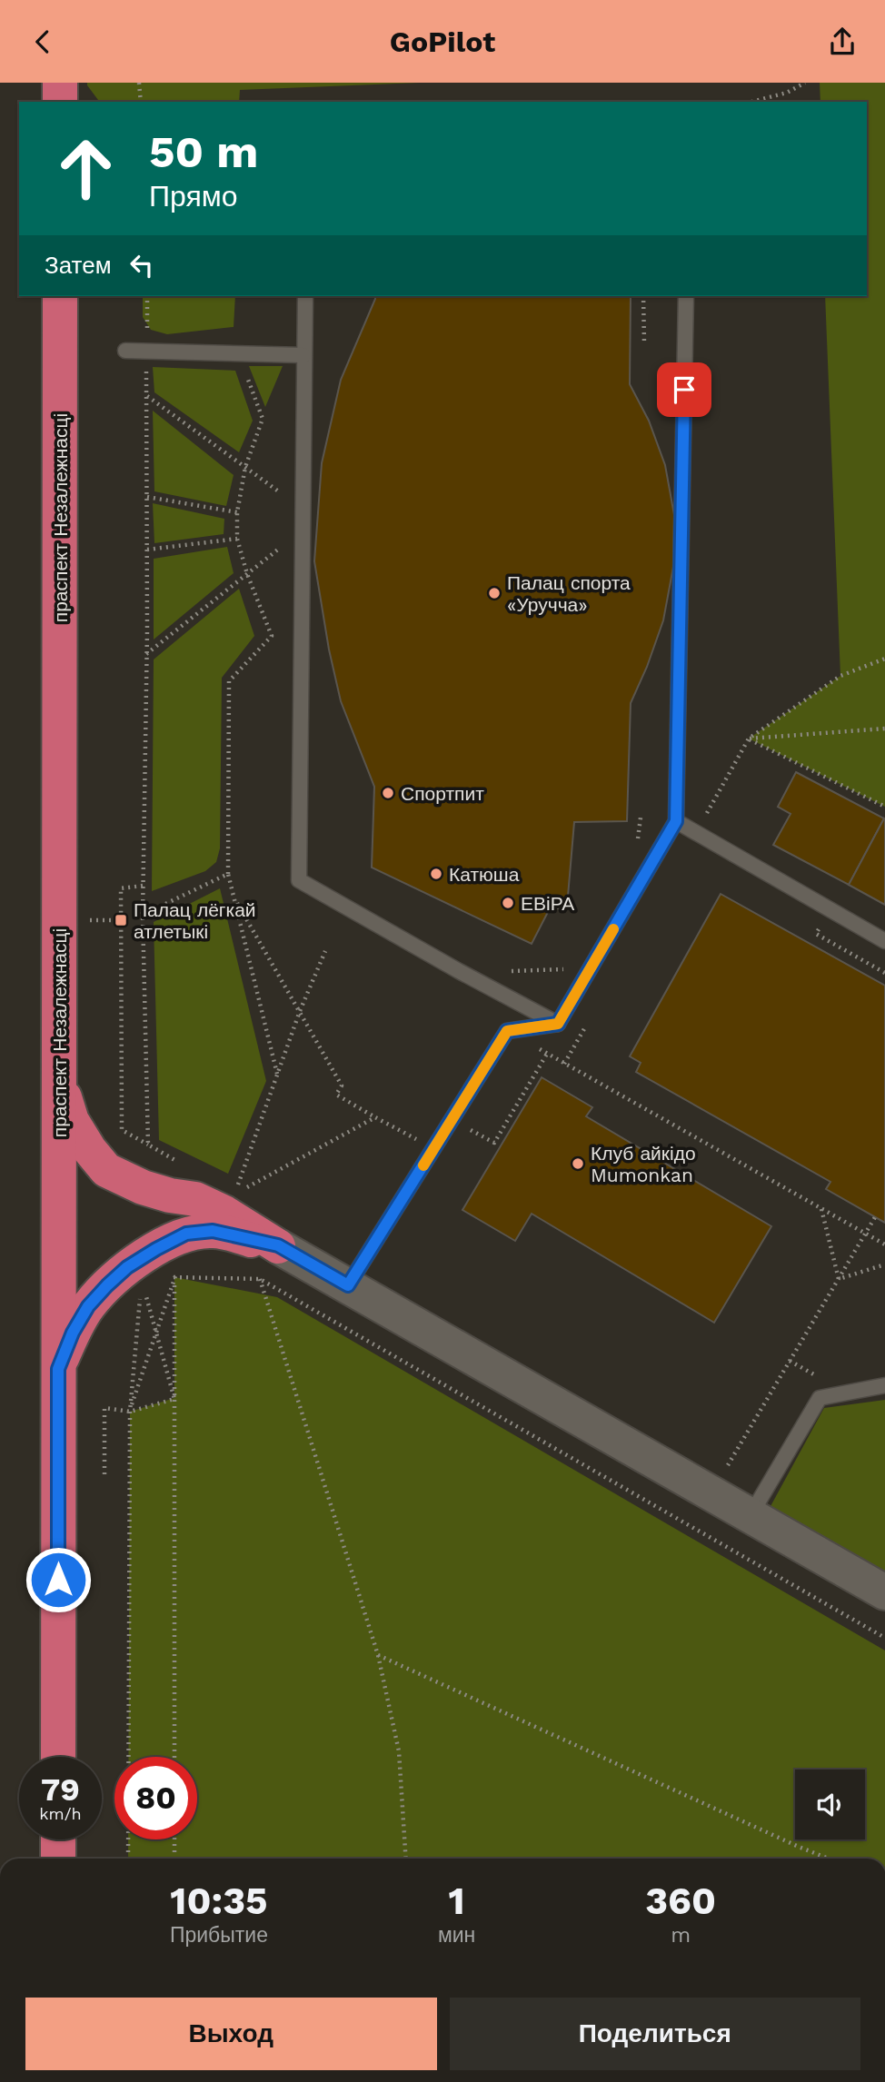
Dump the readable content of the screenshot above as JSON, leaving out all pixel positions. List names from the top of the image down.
{
  "streets": {
    "highway": ["праспект Незалежнасці"]
  },
  "places": {
    "other": [
      "Палац спорта «Уручча»",
      "Спортпит",
      "Катюша",
      "ЕВіРА",
      "Клуб айкідо Mumonkan"
    ],
    "transit": ["Палац лёгкай атлетыкі"]
  },
  "page": {
    "header": "GoPilot",
    "turn": ["50 m", "Прямо"],
    "then": "Затем",
    "speed": "79 km/h",
    "limit": "80",
    "eta": [
      "10:35",
      "Прибытие",
      "1",
      "мин",
      "360",
      "m"
    ],
    "buttons": ["Выход", "Поделиться"]
  }
}
